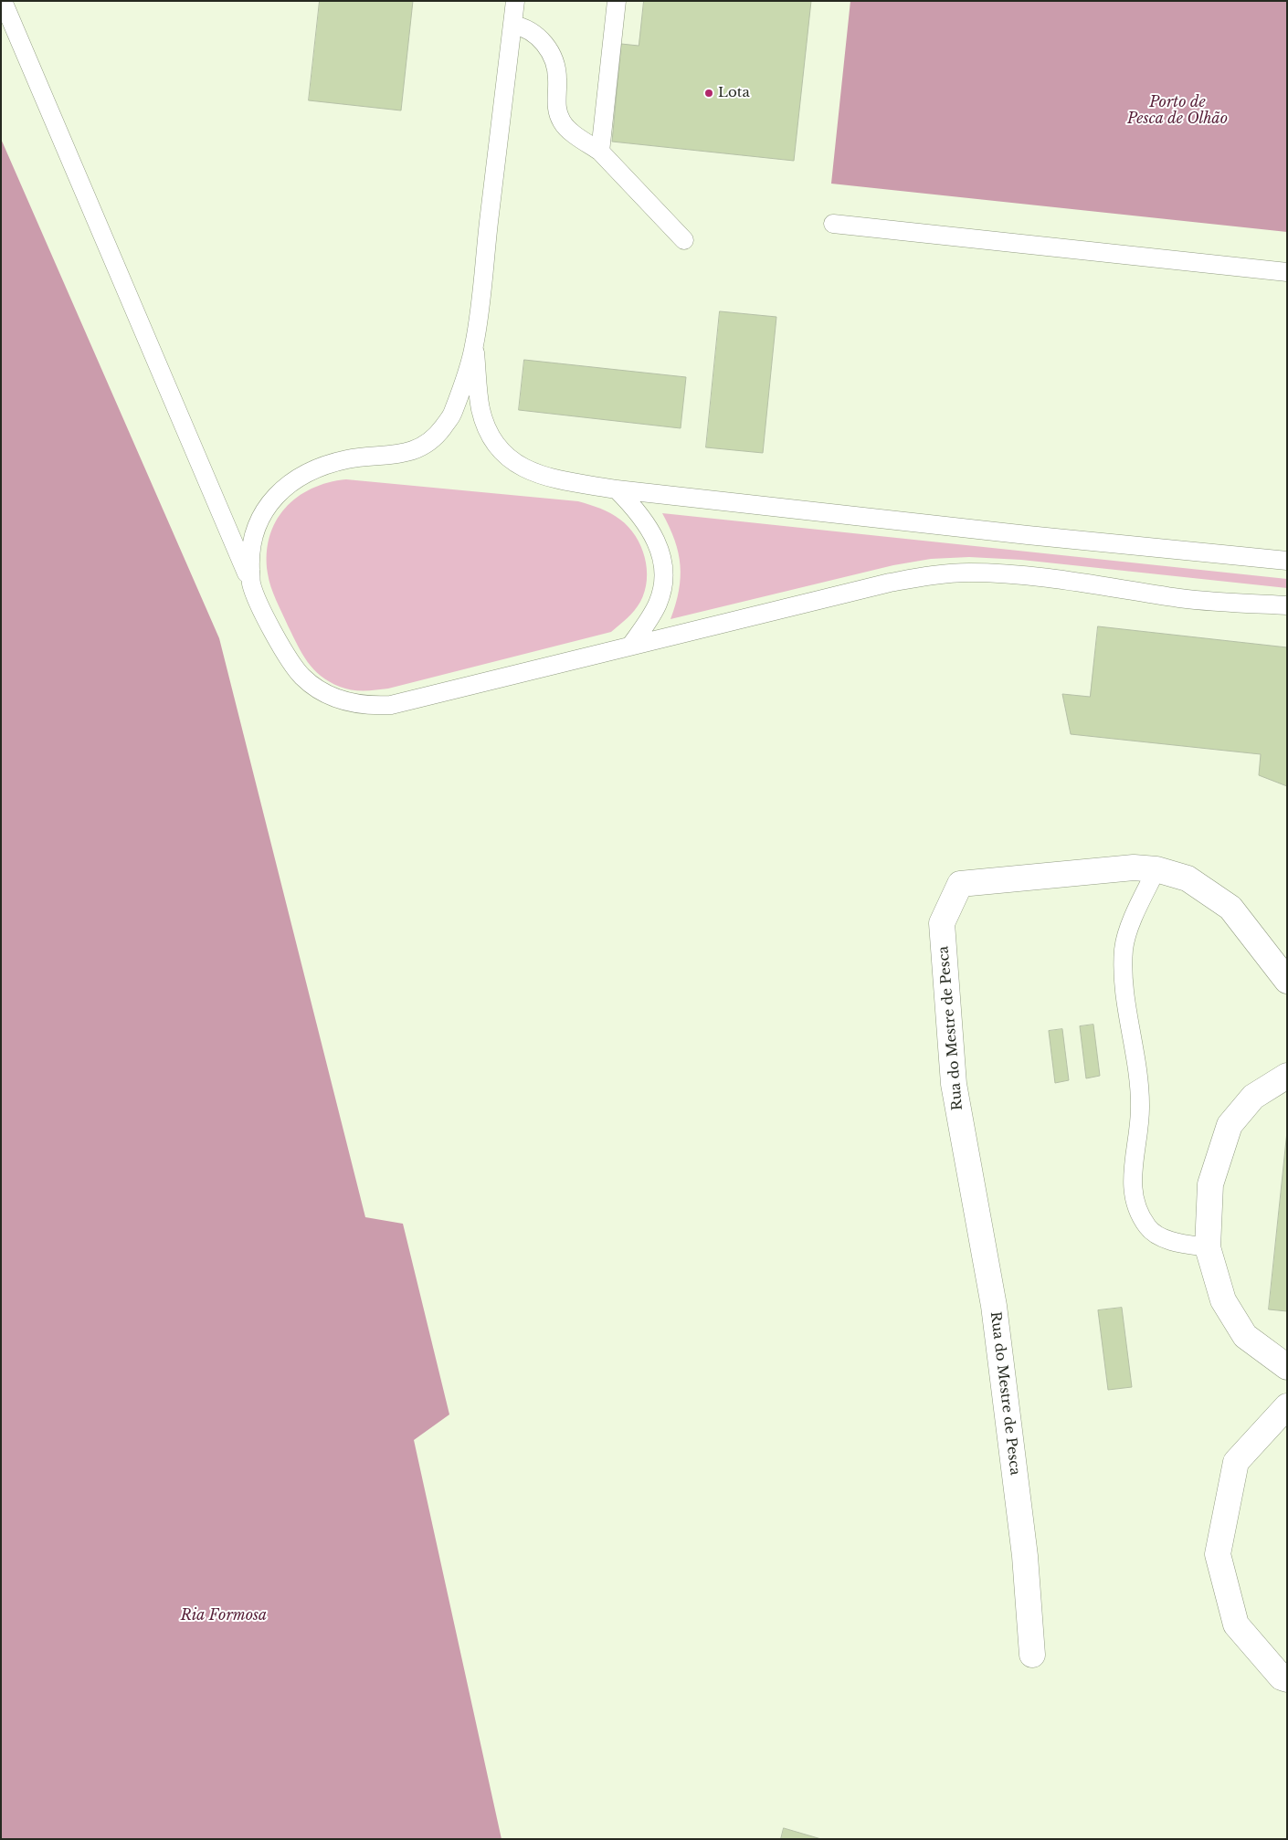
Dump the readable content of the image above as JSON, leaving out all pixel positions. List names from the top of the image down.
{
  "streets": {
    "street": ["Rua do Mestre de Pesca"]
  },
  "water": ["Porto de Pesca de Olhão", "Ria Formosa"],
  "places": ["Lota"]
}
